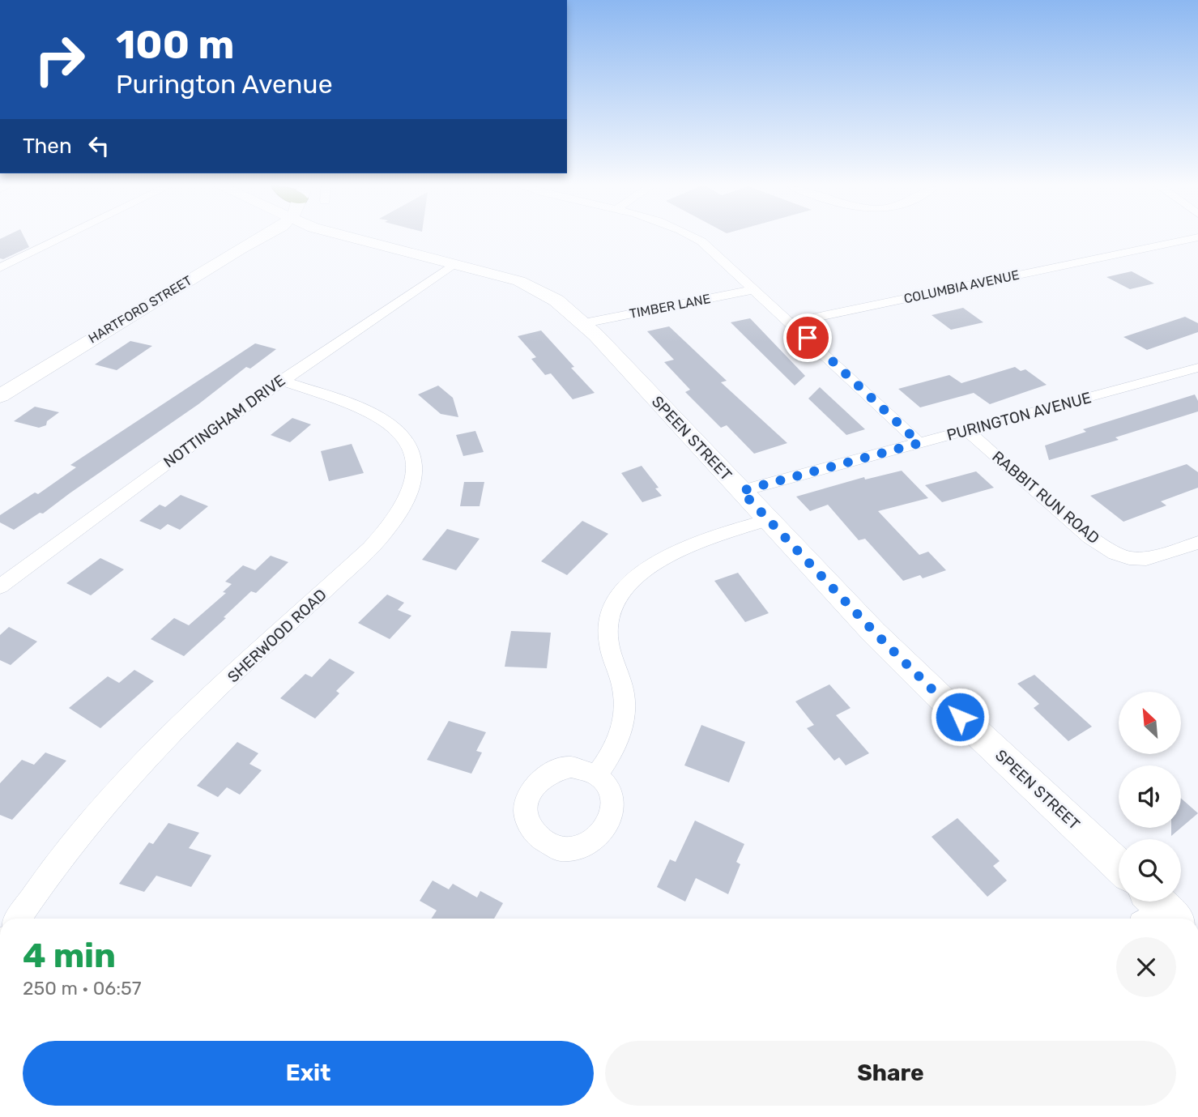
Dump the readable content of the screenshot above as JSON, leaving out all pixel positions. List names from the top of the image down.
{
  "streets": {
    "street": [
      "COLUMBIA AVENUE",
      "TIMBER LANE",
      "HARTFORD STREET",
      "PURINGTON AVENUE",
      "NOTTINGHAM DRIVE",
      "SPEEN STREET",
      "RABBIT RUN ROAD",
      "SHERWOOD ROAD"
    ]
  },
  "crossings": [
    ["TIMBER LANE", "SPEEN STREET"],
    ["PURINGTON AVENUE", "SPEEN STREET"],
    ["PURINGTON AVENUE", "RABBIT RUN ROAD"],
    ["NOTTINGHAM DRIVE", "SPEEN STREET"],
    ["NOTTINGHAM DRIVE", "SHERWOOD ROAD"]
  ],
  "north": "top left",
  "page": {
    "turn": ["100 m", "Purington Avenue"],
    "then": "Then",
    "heading": ["4 min", "250 m · 06:57"],
    "buttons": ["Exit", "Share"]
  }
}
